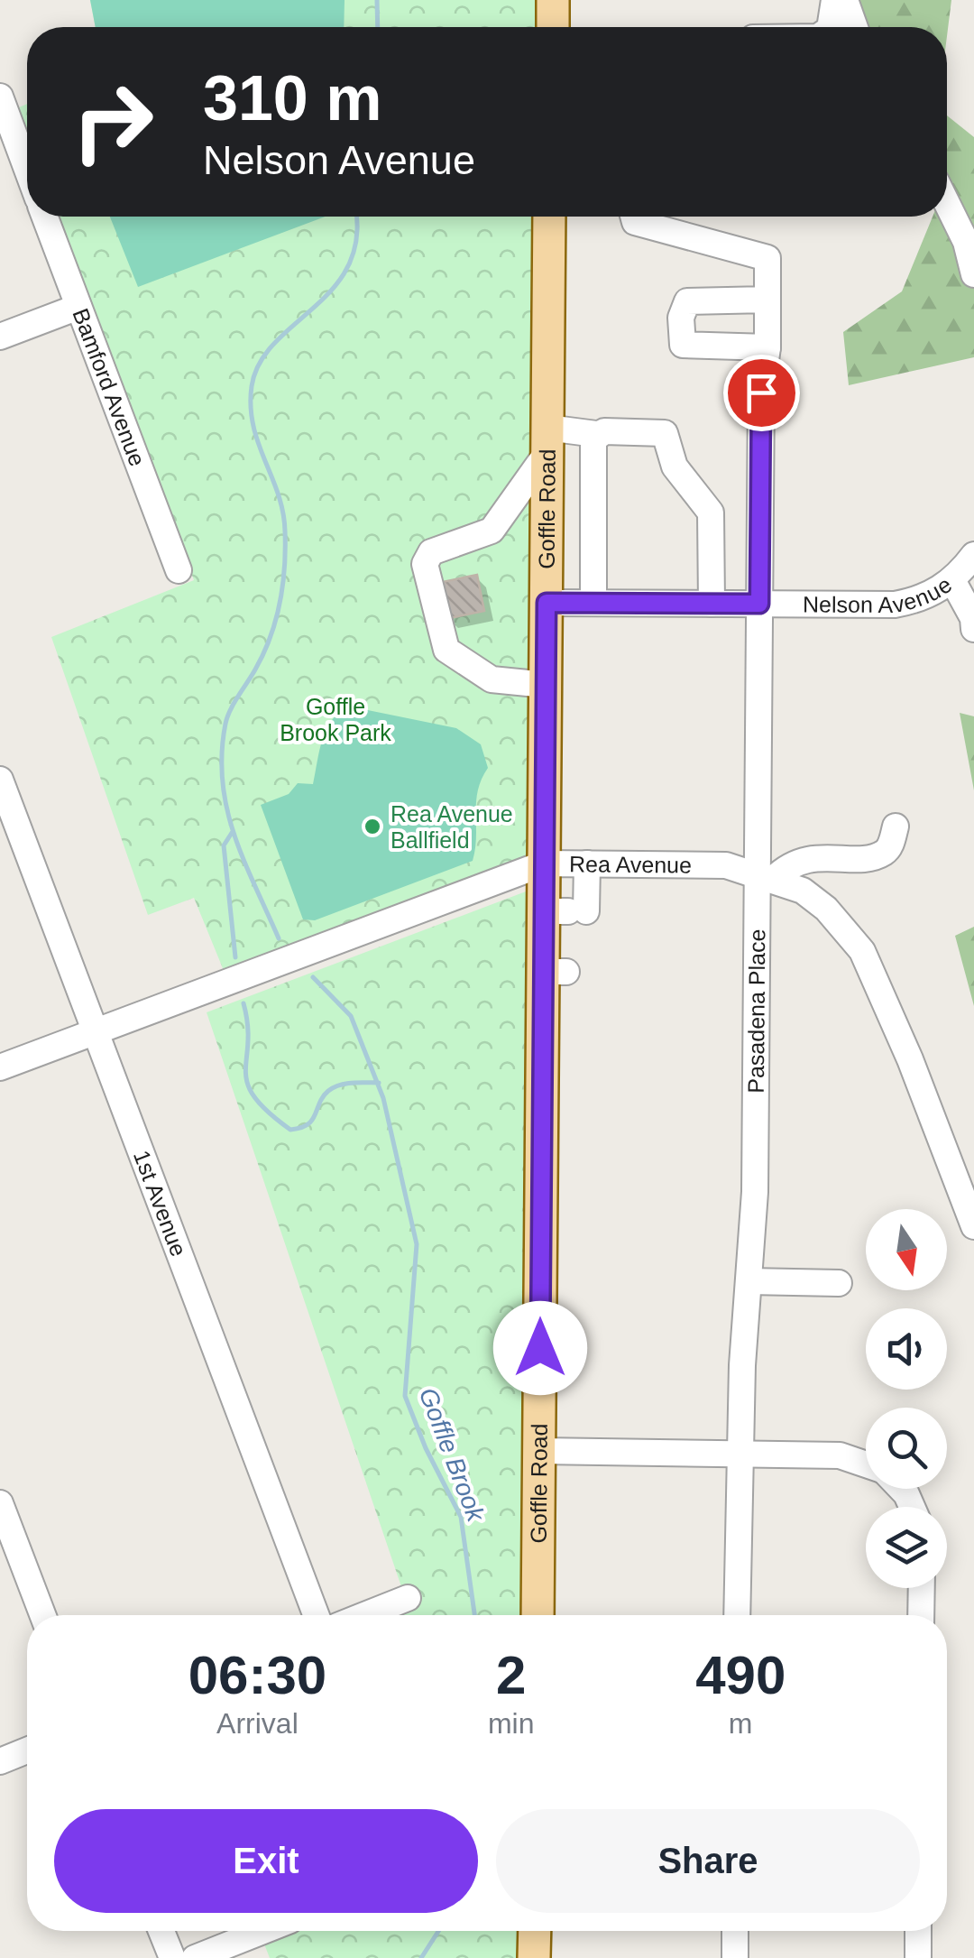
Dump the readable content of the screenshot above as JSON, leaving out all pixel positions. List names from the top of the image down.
{
  "streets": {
    "main road": ["Goffle Road"],
    "street": [
      "Bamford Avenue",
      "Nelson Avenue",
      "Rea Avenue",
      "Pasadena Place",
      "1st Avenue"
    ]
  },
  "crossings": [
    ["Goffle Road", "Nelson Avenue"],
    ["Goffle Road", "Rea Avenue"],
    ["Nelson Avenue", "Pasadena Place"],
    ["Rea Avenue", "Pasadena Place"],
    ["Rea Avenue", "1st Avenue"]
  ],
  "water": ["Goffle Brook"],
  "parks": ["Goffle Brook Park"],
  "places": ["Rea Avenue Ballfield"],
  "north": "bottom",
  "page": {
    "turn": ["310 m", "Nelson Avenue"],
    "eta": [
      "06:30",
      "Arrival",
      "2",
      "min",
      "490",
      "m"
    ],
    "buttons": ["Exit", "Share"]
  }
}
